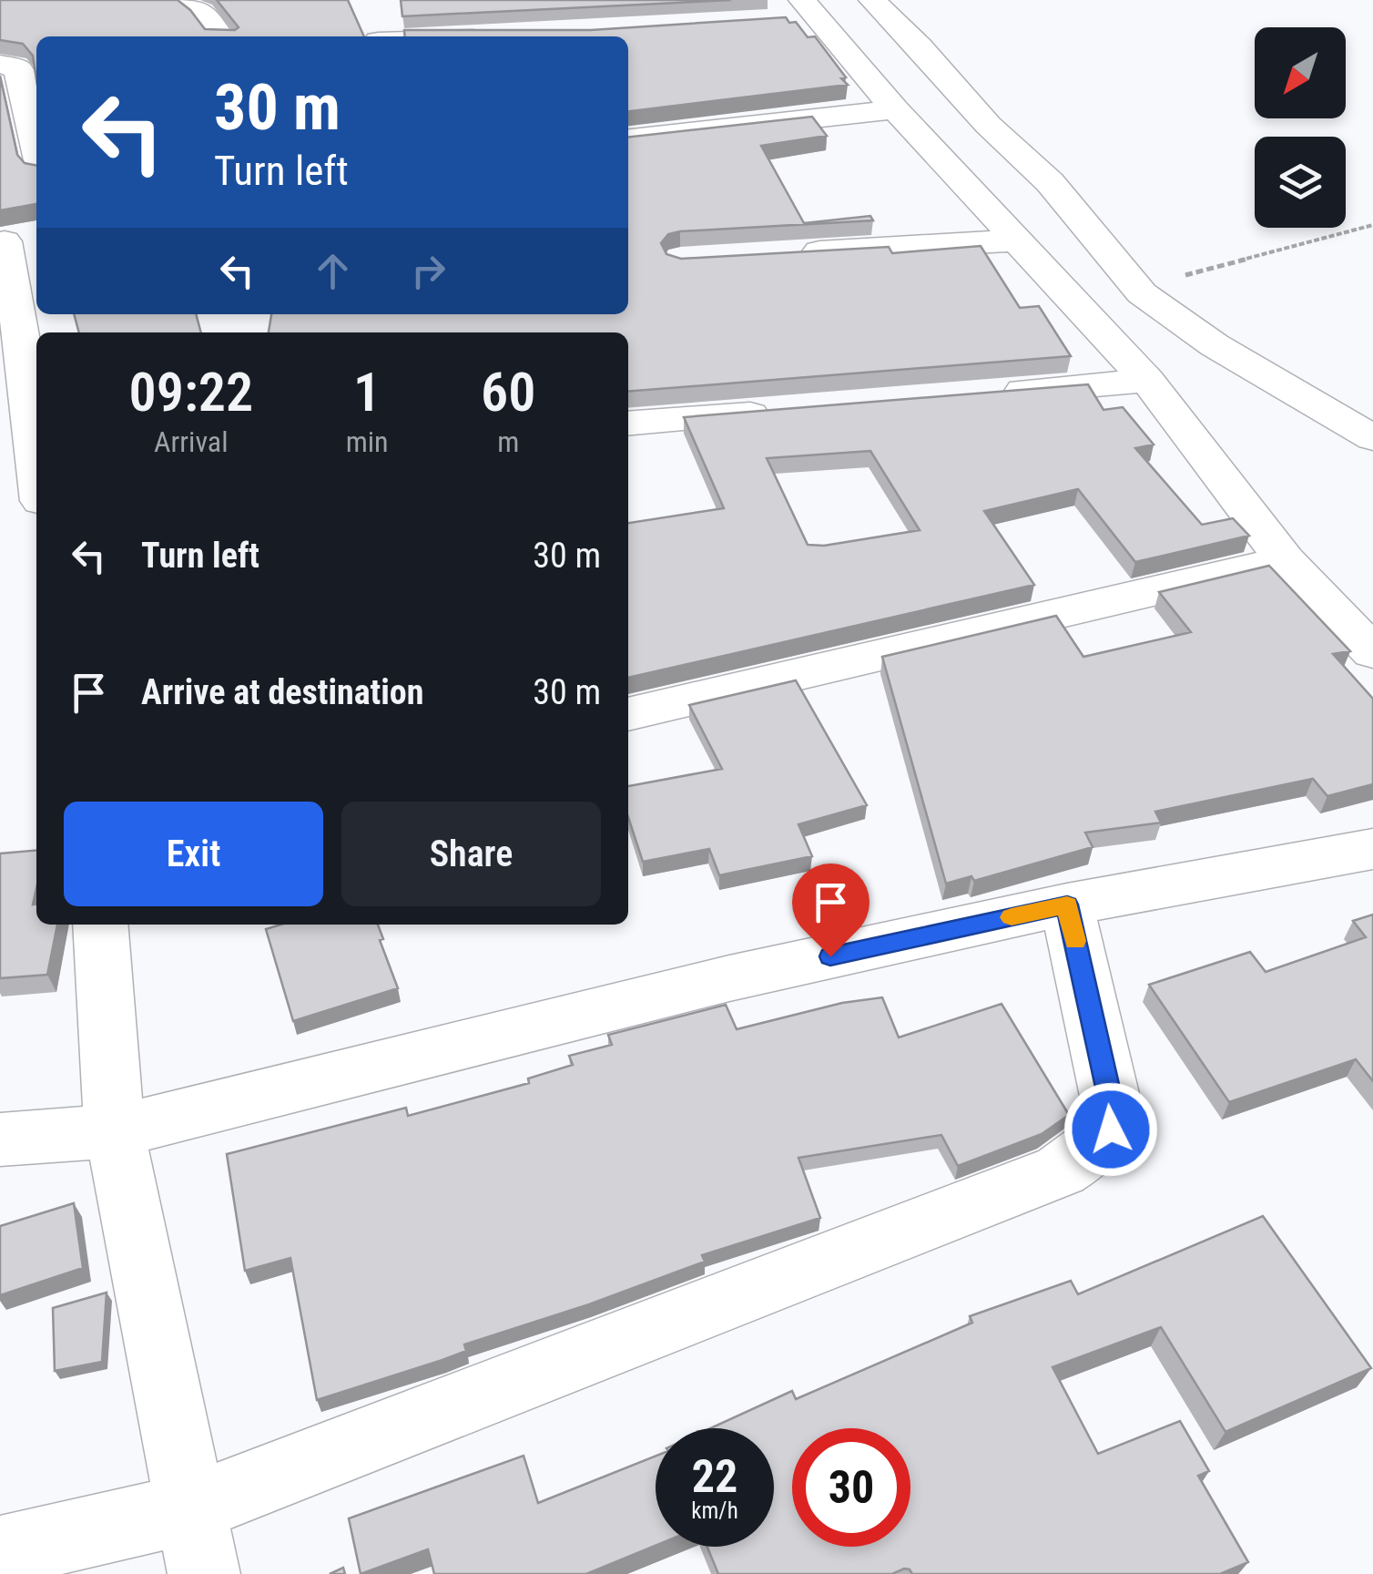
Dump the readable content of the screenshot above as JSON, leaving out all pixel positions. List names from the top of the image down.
{
  "north": "bottom left",
  "page": {
    "turn": ["30 m", "Turn left"],
    "eta": [
      "09:22",
      "Arrival",
      "1",
      "min",
      "60",
      "m"
    ],
    "list": [
      {
        "name": "Turn left",
        "value": "30 m"
      },
      {
        "name": "Arrive at destination",
        "value": "30 m"
      }
    ],
    "buttons": ["Exit", "Share"],
    "speed": "22 km/h",
    "limit": "30"
  }
}
